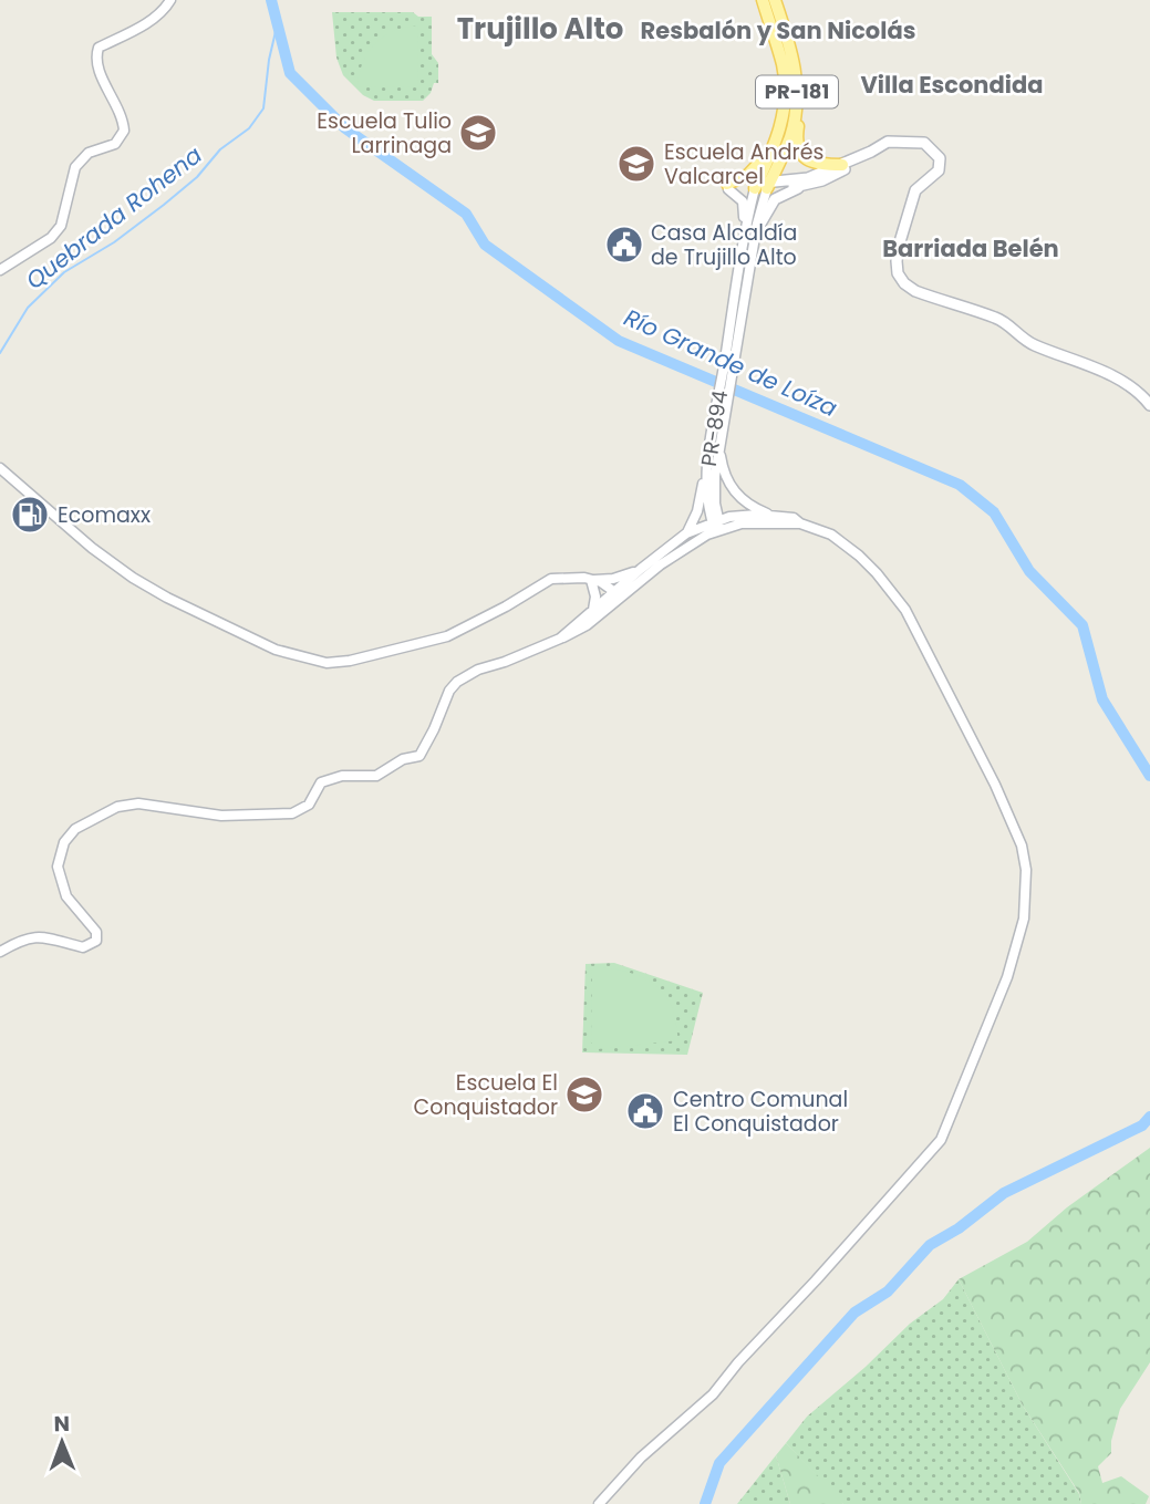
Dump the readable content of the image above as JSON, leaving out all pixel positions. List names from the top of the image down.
{
  "streets": {
    "main road": ["PR-181"],
    "street": ["PR-894"]
  },
  "crossings": [
    ["PR-181", "PR-894"]
  ],
  "districts": [
    "Trujillo Alto",
    "Resbalón y San Nicolás",
    "Villa Escondida",
    "Barriada Belén"
  ],
  "water": ["Quebrada Rohena", "Río Grande de Loíza"],
  "places": {
    "school or university": ["Escuela Tulio Larrinaga", "Escuela Andrés Valcarcel", "Escuela El Conquistador"],
    "public building": ["Casa Alcaldía de Trujillo Alto", "Centro Comunal El Conquistador"],
    "fuel station": ["Ecomaxx"]
  },
  "north": "top"
}
